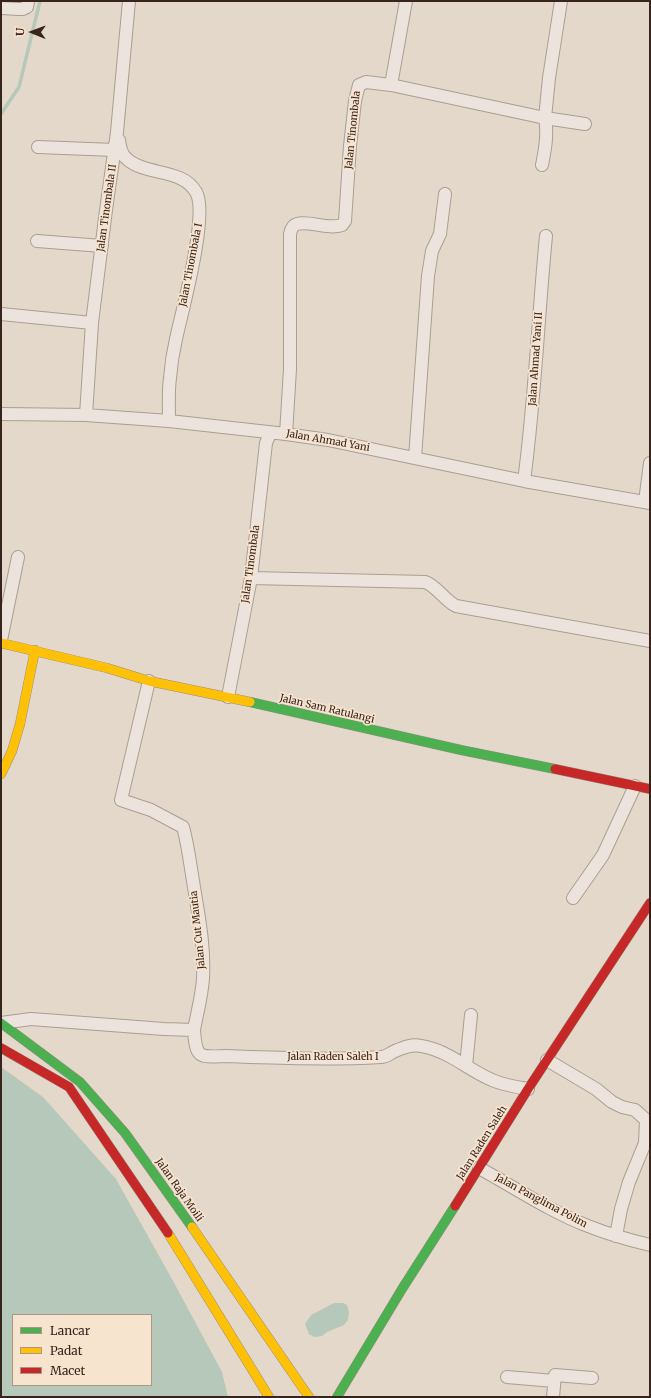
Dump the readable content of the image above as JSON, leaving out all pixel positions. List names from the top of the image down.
{
  "streets": {
    "main road": ["Jalan Sam Ratulangi", "Jalan Raden Saleh", "Jalan Raja Moili"],
    "street": [
      "Jalan Tinombala",
      "Jalan Tinombala II",
      "Jalan Tinombala I",
      "Jalan Ahmad Yani II",
      "Jalan Ahmad Yani",
      "Jalan Cut Mautia",
      "Jalan Raden Saleh I",
      "Jalan Panglima Polim"
    ]
  },
  "crossings": [
    ["Jalan Tinombala", "Jalan Ahmad Yani"],
    ["Jalan Tinombala", "Jalan Sam Ratulangi"],
    ["Jalan Tinombala II", "Jalan Tinombala I"],
    ["Jalan Tinombala II", "Jalan Ahmad Yani"],
    ["Jalan Tinombala I", "Jalan Ahmad Yani"],
    ["Jalan Ahmad Yani II", "Jalan Ahmad Yani"],
    ["Jalan Sam Ratulangi", "Jalan Cut Mautia"],
    ["Jalan Cut Mautia", "Jalan Raden Saleh I"],
    ["Jalan Raden Saleh I", "Jalan Raden Saleh"],
    ["Jalan Raden Saleh", "Jalan Panglima Polim"]
  ],
  "legend": ["Lancar", "Padat", "Macet"],
  "north": "left"
}
